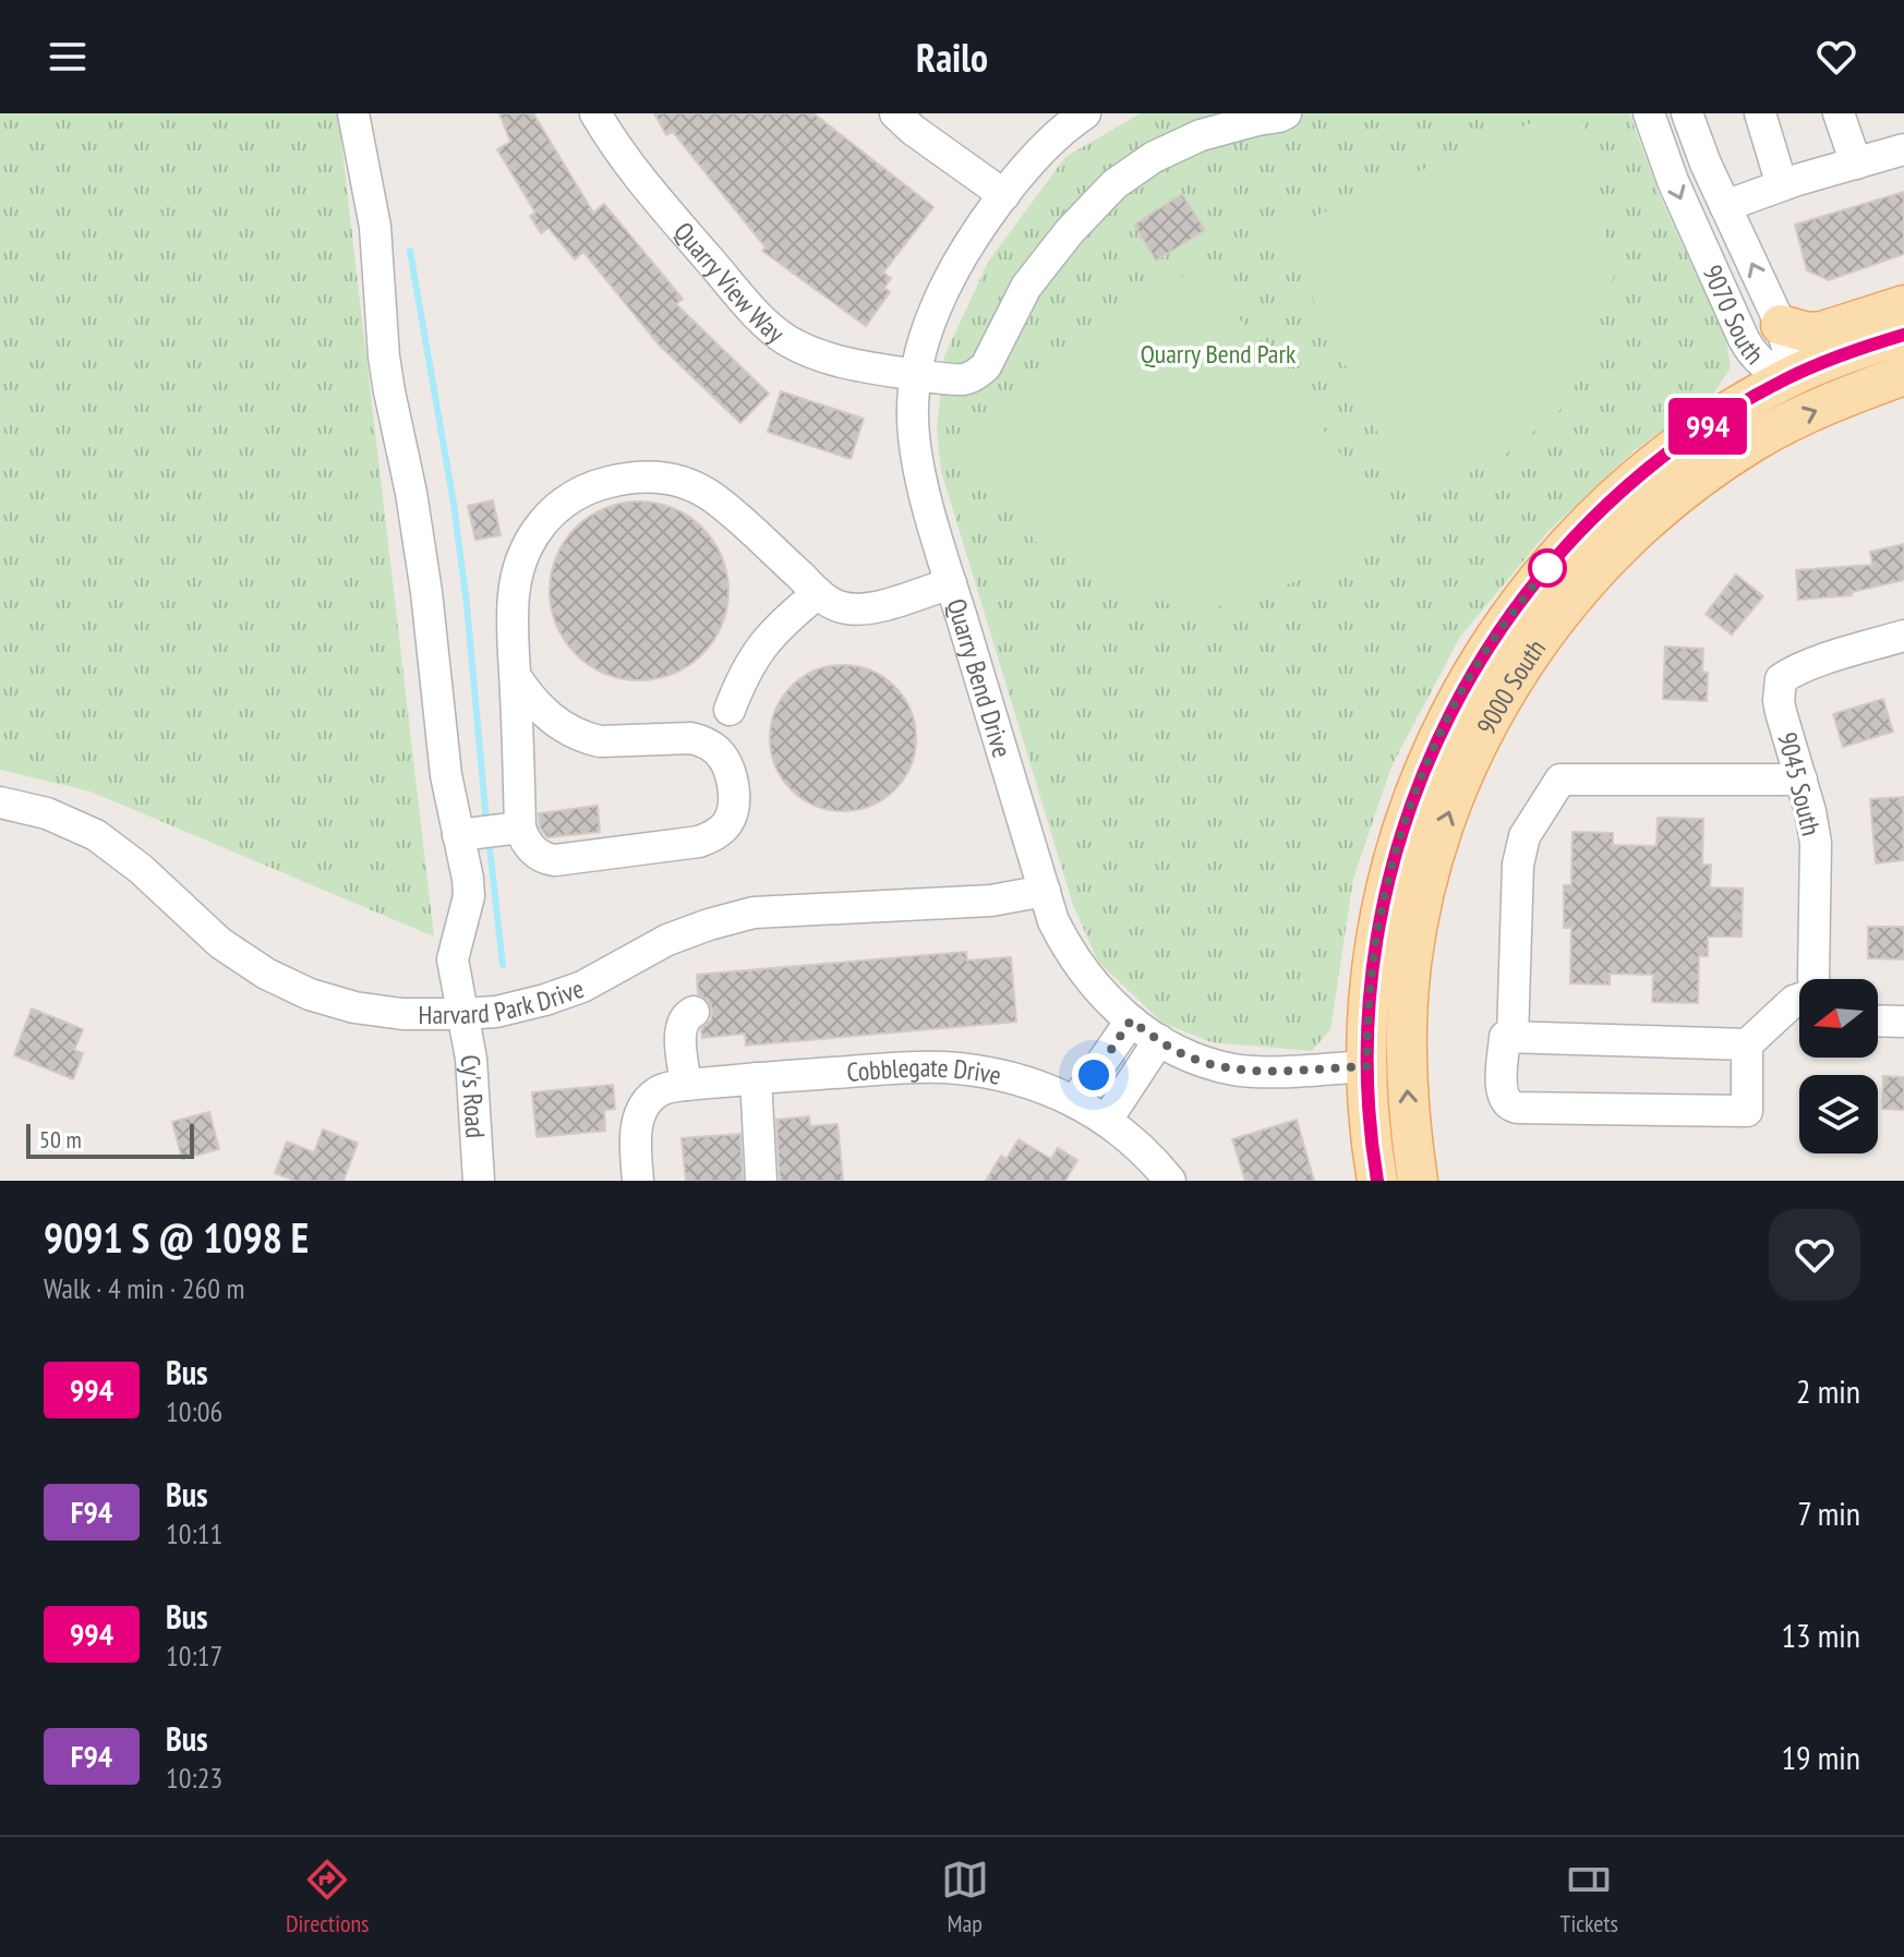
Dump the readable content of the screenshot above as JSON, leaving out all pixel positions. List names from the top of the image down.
{
  "streets": {
    "main road": ["9000 South"],
    "street": [
      "Quarry View Way",
      "9070 South",
      "Quarry Bend Drive",
      "9045 South",
      "Harvard Park Drive",
      "Cobblegate Drive",
      "Cy's Road"
    ]
  },
  "crossings": [
    ["Quarry View Way", "Quarry Bend Drive"],
    ["9070 South", "9000 South"],
    ["Quarry Bend Drive", "9000 South"],
    ["Quarry Bend Drive", "Harvard Park Drive"],
    ["Harvard Park Drive", "Cy's Road"]
  ],
  "parks": ["Quarry Bend Park"],
  "lines": ["bus line 994"],
  "scale_bar": "50 m",
  "north": "left",
  "page": {
    "header": "Railo",
    "on_map": "994",
    "scale": "50 m",
    "heading": ["9091 S @ 1098 E", "Walk · 4 min · 260 m"],
    "list": [
      {
        "mark": "994",
        "name": "Bus",
        "note": "10:06",
        "value": "2 min"
      },
      {
        "mark": "F94",
        "name": "Bus",
        "note": "10:11",
        "value": "7 min"
      },
      {
        "mark": "994",
        "name": "Bus",
        "note": "10:17",
        "value": "13 min"
      },
      {
        "mark": "F94",
        "name": "Bus",
        "note": "10:23",
        "value": "19 min"
      }
    ],
    "tabs": ["Directions", "Map", "Tickets"]
  }
}
